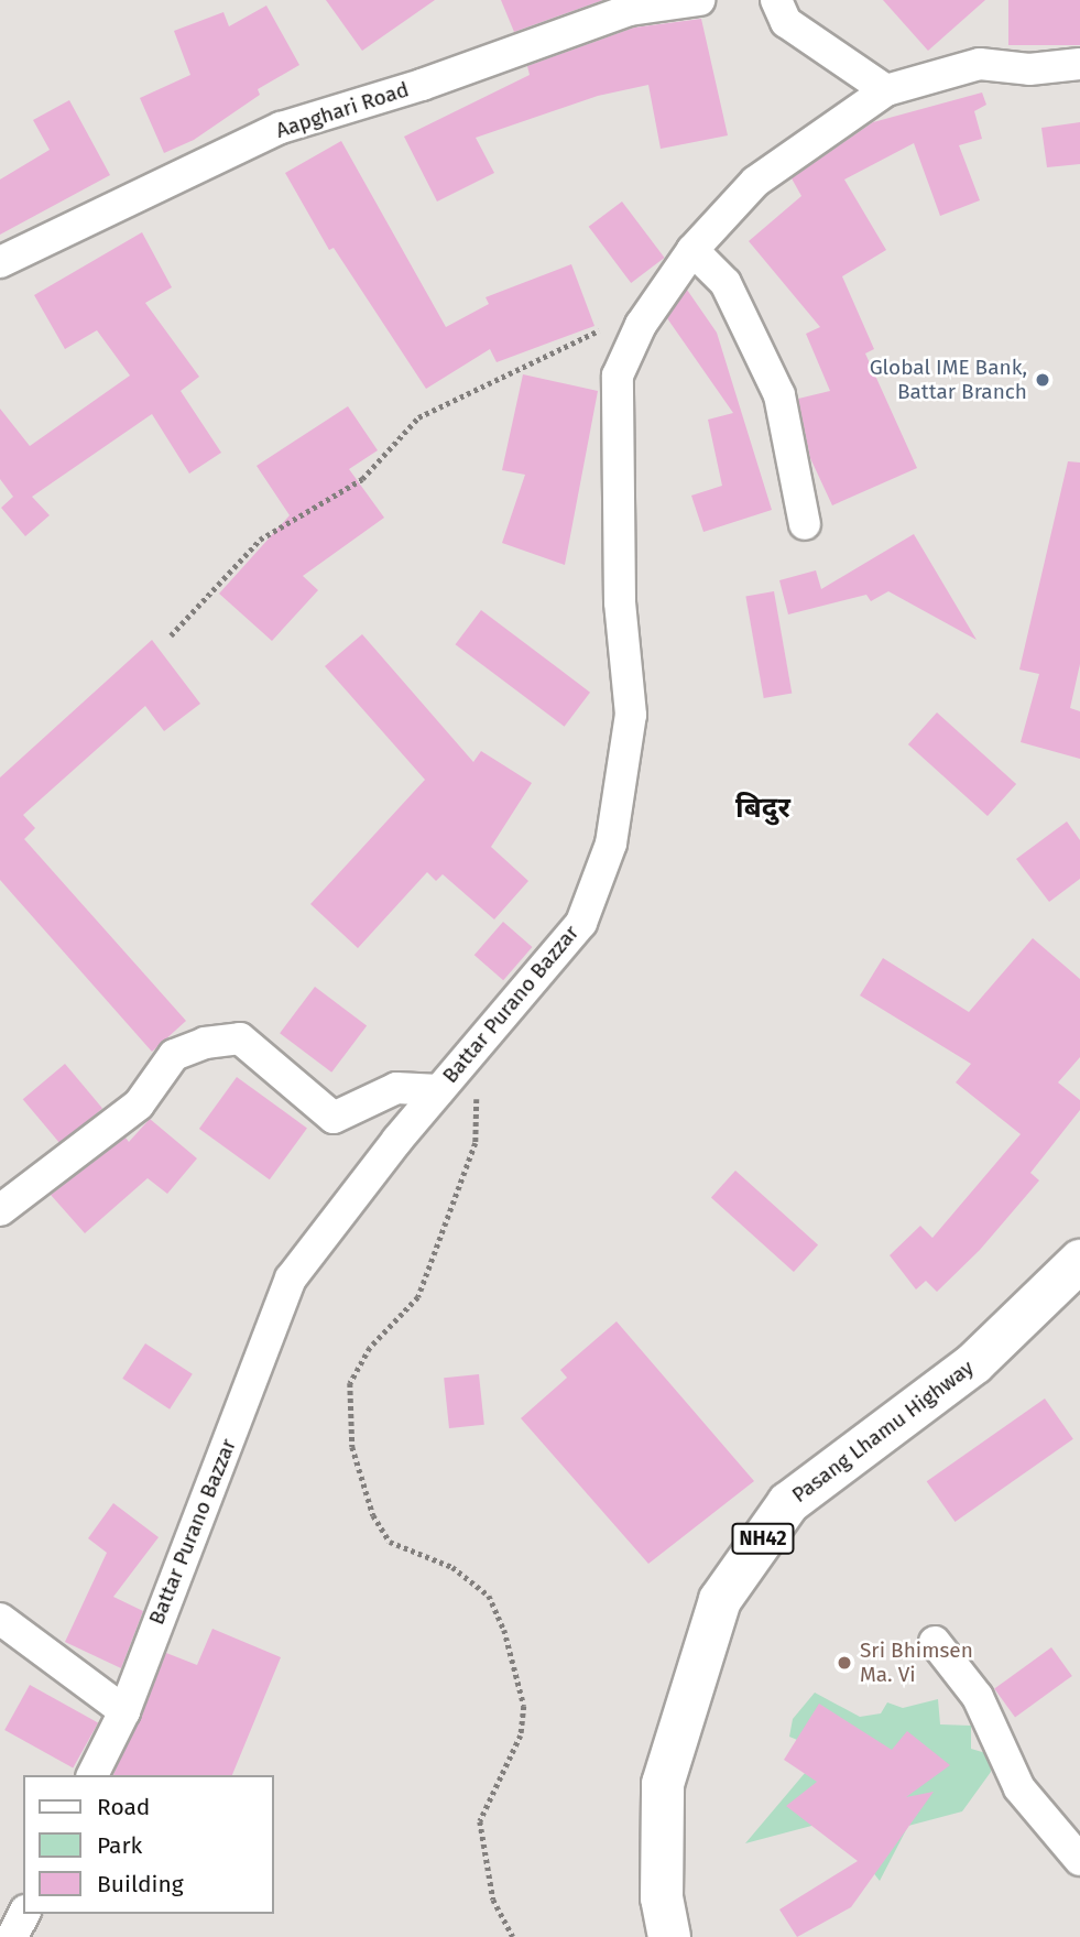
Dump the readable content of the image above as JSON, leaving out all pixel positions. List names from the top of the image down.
{
  "streets": {
    "main road": ["Pasang Lhamu Highway", "NH42"],
    "street": ["Aapghari Road", "Battar Purano Bazzar"]
  },
  "districts": ["बिदुर"],
  "places": ["Global IME Bank, Battar Branch", "Sri Bhimsen Ma. Vi"],
  "legend": ["Road", "Park", "Building"]
}
